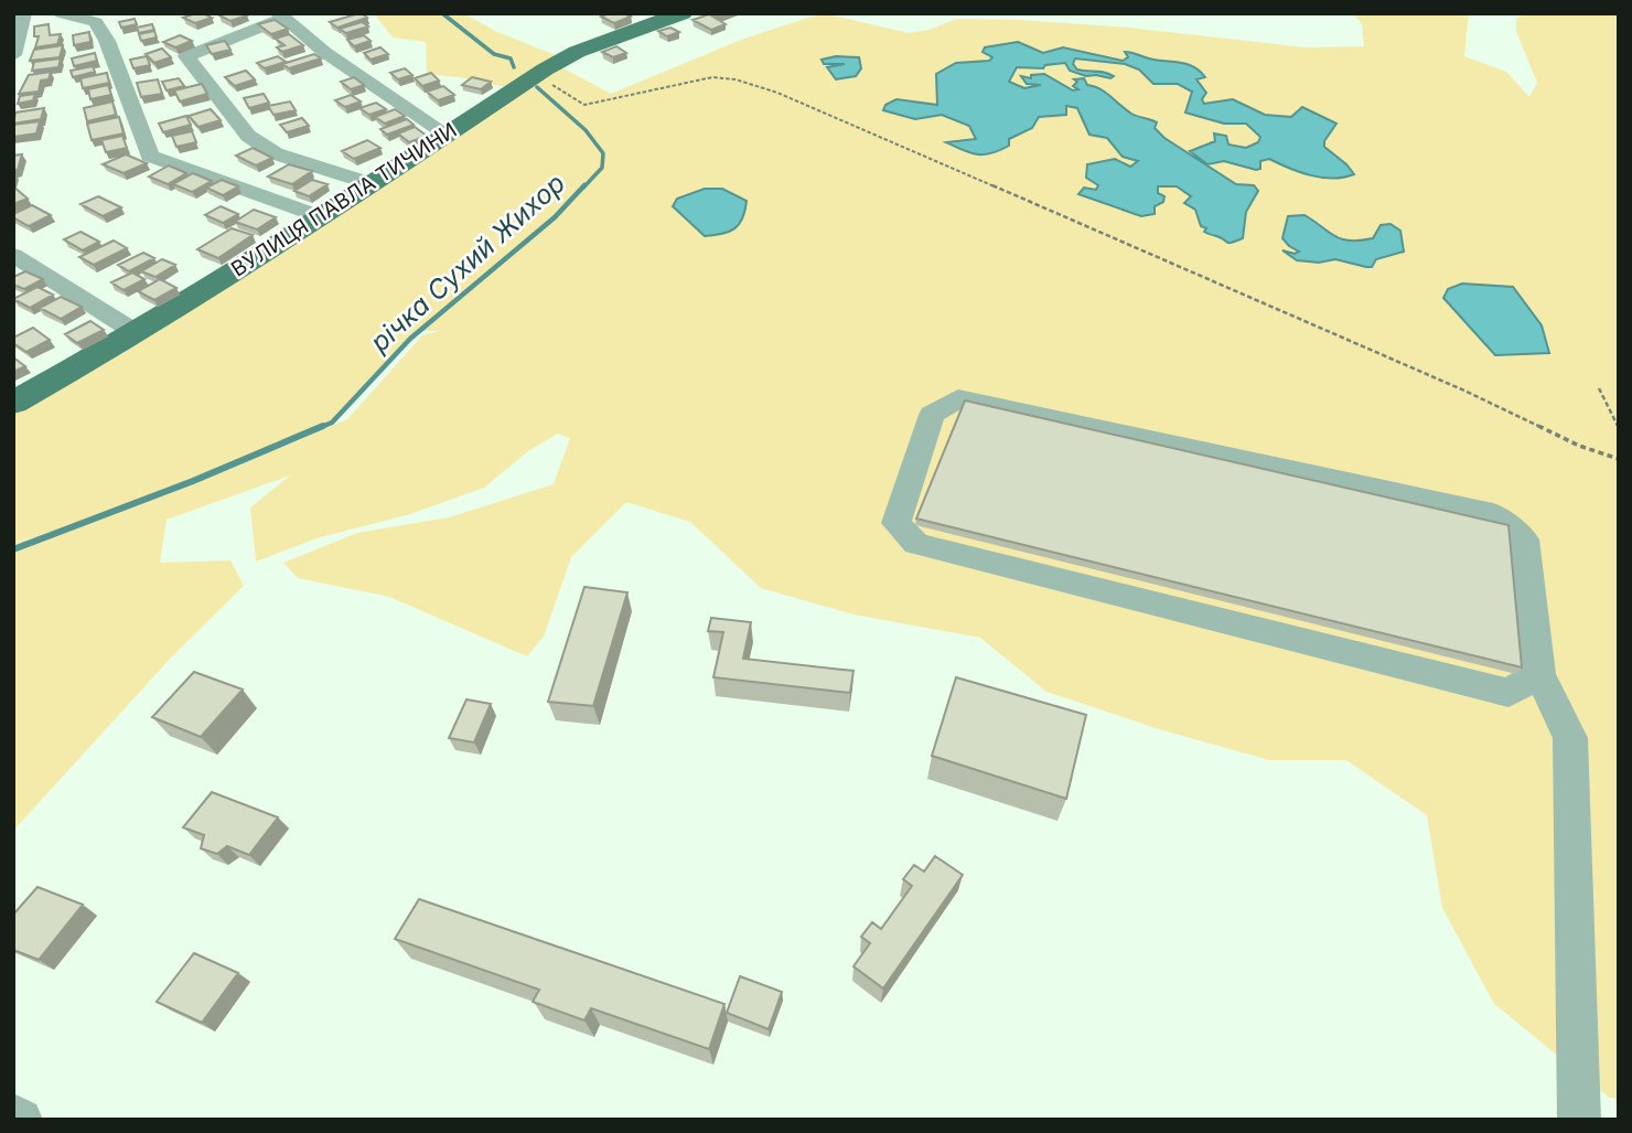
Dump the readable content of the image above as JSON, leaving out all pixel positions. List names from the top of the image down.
{
  "streets": {
    "main road": ["ВУЛИЦЯ ПАВЛА ТИЧИНИ"]
  },
  "water": ["річка Сухий Жихор"]
}
